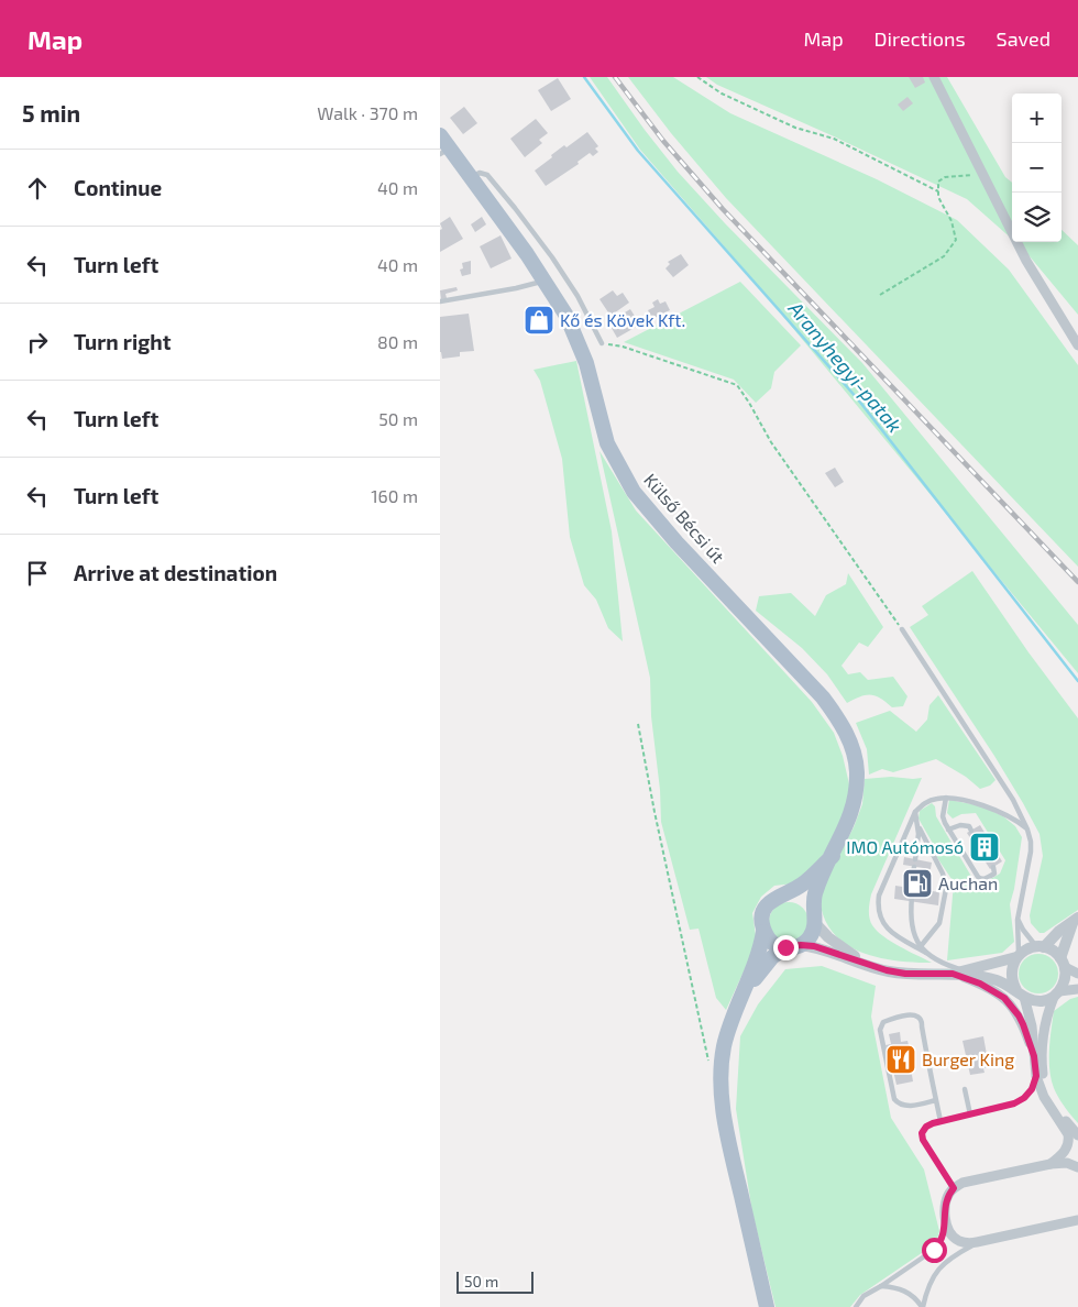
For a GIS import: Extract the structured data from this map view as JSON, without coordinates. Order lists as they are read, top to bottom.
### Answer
{
  "streets": {
    "main road": ["Külső Bécsi út"]
  },
  "water": ["Aranyhegyi-patak"],
  "places": {
    "shop": ["Kő és Kövek Kft."],
    "building": ["IMO Autómosó"],
    "fuel station": ["Auchan"],
    "restaurant": ["Burger King"]
  },
  "scale_bar": "50 m",
  "page": {
    "header": "Map",
    "nav": ["Map", "Directions", "Saved"],
    "heading": ["5 min", "Walk · 370 m"],
    "map_buttons": ["+", "−"],
    "list": [
      ["Continue", "40 m"],
      ["Turn left", "40 m"],
      ["Turn right", "80 m"],
      ["Turn left", "50 m"],
      ["Turn left", "160 m"],
      "Arrive at destination"
    ],
    "scale": "50 m"
  }
}
